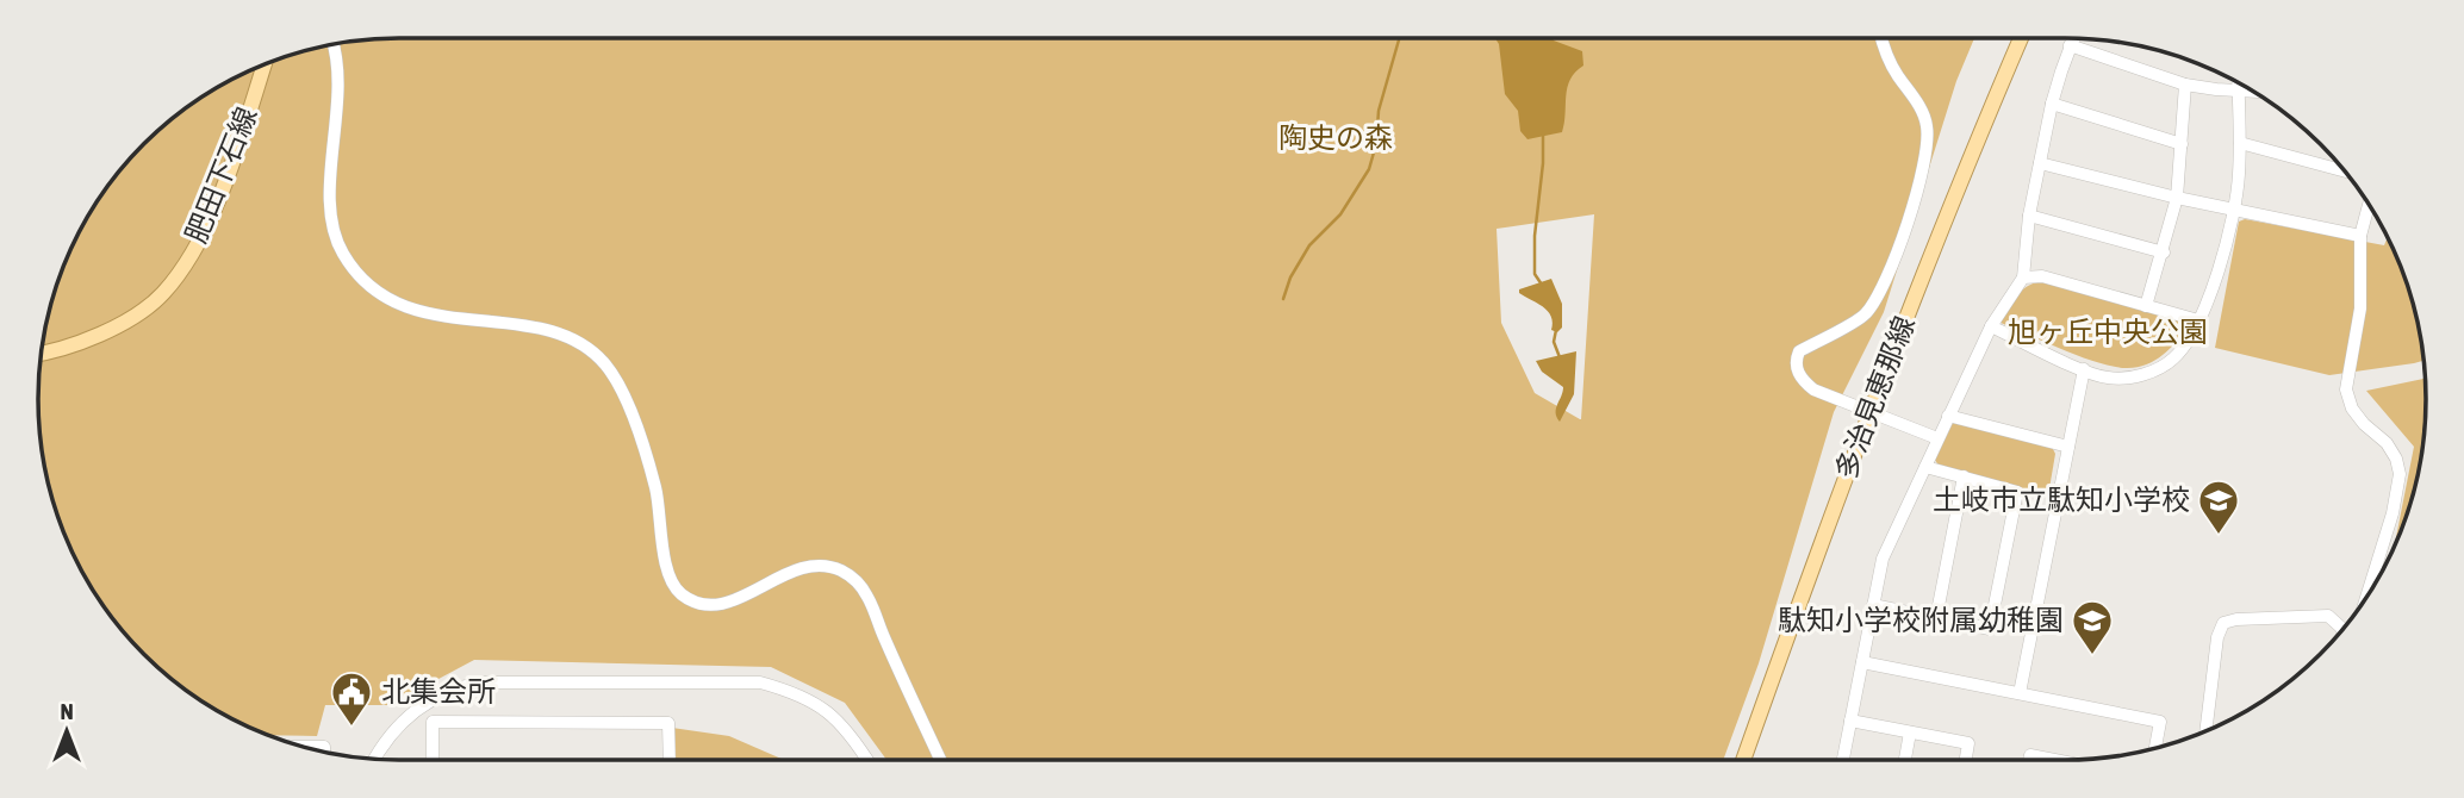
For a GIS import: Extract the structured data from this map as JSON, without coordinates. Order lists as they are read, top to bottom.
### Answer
{
  "streets": {
    "main road": ["肥田下石線", "多治見恵那線"]
  },
  "parks": ["陶史の森", "旭ヶ丘中央公園"],
  "places": {
    "school or university": ["土岐市立駄知小学校", "駄知小学校附属幼稚園"],
    "public building": ["北集会所"]
  },
  "north": "top"
}
